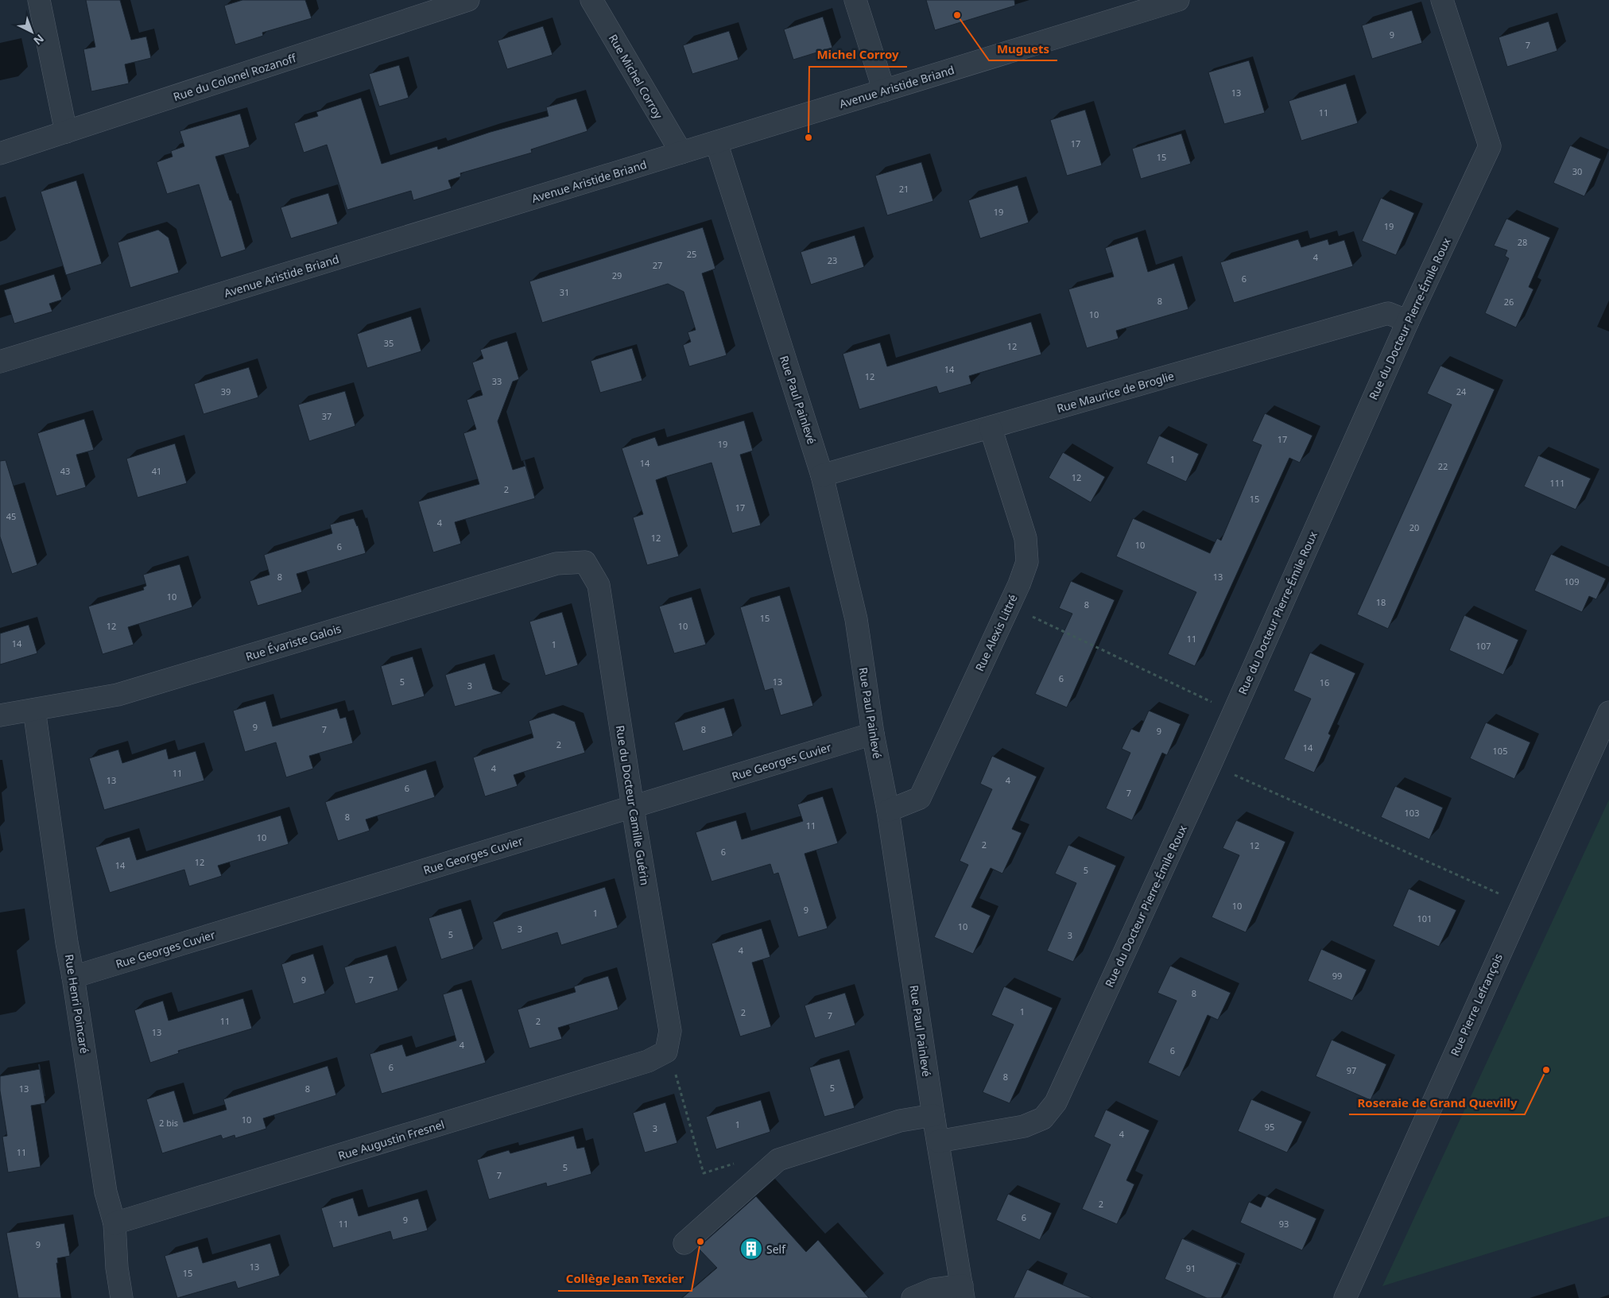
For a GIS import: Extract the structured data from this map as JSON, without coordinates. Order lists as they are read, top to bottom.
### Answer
{
  "streets": {
    "street": [
      "Rue Michel Corroy",
      "Rue du Colonel Rozanoff",
      "Avenue Aristide Briand",
      "Rue du Docteur Pierre-Émile Roux",
      "Rue Maurice de Broglie",
      "Rue Paul Painlevé",
      "Rue Alexis Littré",
      "Rue Évariste Galois",
      "Rue Georges Cuvier",
      "Rue du Docteur Camille Guérin",
      "Rue Henri Poincaré",
      "Rue Pierre Lefrançois",
      "Rue Augustin Fresnel"
    ]
  },
  "crossings": [
    ["Rue Michel Corroy", "Avenue Aristide Briand"],
    ["Avenue Aristide Briand", "Rue Paul Painlevé"],
    ["Rue du Docteur Pierre-Émile Roux", "Rue Maurice de Broglie"],
    ["Rue du Docteur Pierre-Émile Roux", "Rue Paul Painlevé"],
    ["Rue Maurice de Broglie", "Rue Paul Painlevé"],
    ["Rue Maurice de Broglie", "Rue Alexis Littré"],
    ["Rue Paul Painlevé", "Rue Alexis Littré"],
    ["Rue Paul Painlevé", "Rue Georges Cuvier"],
    ["Rue Évariste Galois", "Rue du Docteur Camille Guérin"],
    ["Rue Évariste Galois", "Rue Henri Poincaré"],
    ["Rue Georges Cuvier", "Rue du Docteur Camille Guérin"],
    ["Rue Georges Cuvier", "Rue Henri Poincaré"],
    ["Rue du Docteur Camille Guérin", "Rue Augustin Fresnel"],
    ["Rue Henri Poincaré", "Rue Augustin Fresnel"]
  ],
  "places": {
    "other": [
      "Muguets",
      "Michel Corroy",
      "Roseraie de Grand Quevilly",
      "Collège Jean Texcier"
    ],
    "building": ["Self"]
  },
  "house_numbers": [
    "9",
    "7",
    "13",
    "11",
    "17",
    "15",
    "30",
    "21",
    "19",
    "19",
    "28",
    "25",
    "4",
    "23",
    "27",
    "29",
    "6",
    "31",
    "8",
    "26",
    "10",
    "35",
    "12",
    "14",
    "12",
    "33",
    "39",
    "24",
    "37",
    "17",
    "19",
    "1",
    "14",
    "22",
    "43",
    "41",
    "12",
    "111",
    "2",
    "15",
    "17",
    "45",
    "4",
    "20",
    "12",
    "10",
    "6",
    "8",
    "13",
    "109",
    "10",
    "18",
    "8",
    "15",
    "12",
    "10",
    "11",
    "14",
    "1",
    "107",
    "6",
    "5",
    "13",
    "16",
    "3",
    "9",
    "7",
    "8",
    "9",
    "2",
    "14",
    "105",
    "4",
    "11",
    "13",
    "4",
    "6",
    "7",
    "103",
    "8",
    "11",
    "10",
    "2",
    "12",
    "6",
    "12",
    "14",
    "5",
    "10",
    "9",
    "1",
    "101",
    "10",
    "3",
    "5",
    "3",
    "4",
    "99",
    "9",
    "7",
    "8",
    "1",
    "2",
    "7",
    "11",
    "2",
    "13",
    "4",
    "6",
    "6",
    "97",
    "8",
    "5",
    "13",
    "8",
    "10",
    "2 bis",
    "1",
    "95",
    "3",
    "4",
    "11",
    "5",
    "7",
    "2",
    "6",
    "9",
    "11",
    "93",
    "9",
    "13",
    "91",
    "15"
  ],
  "north": "bottom right"
}
